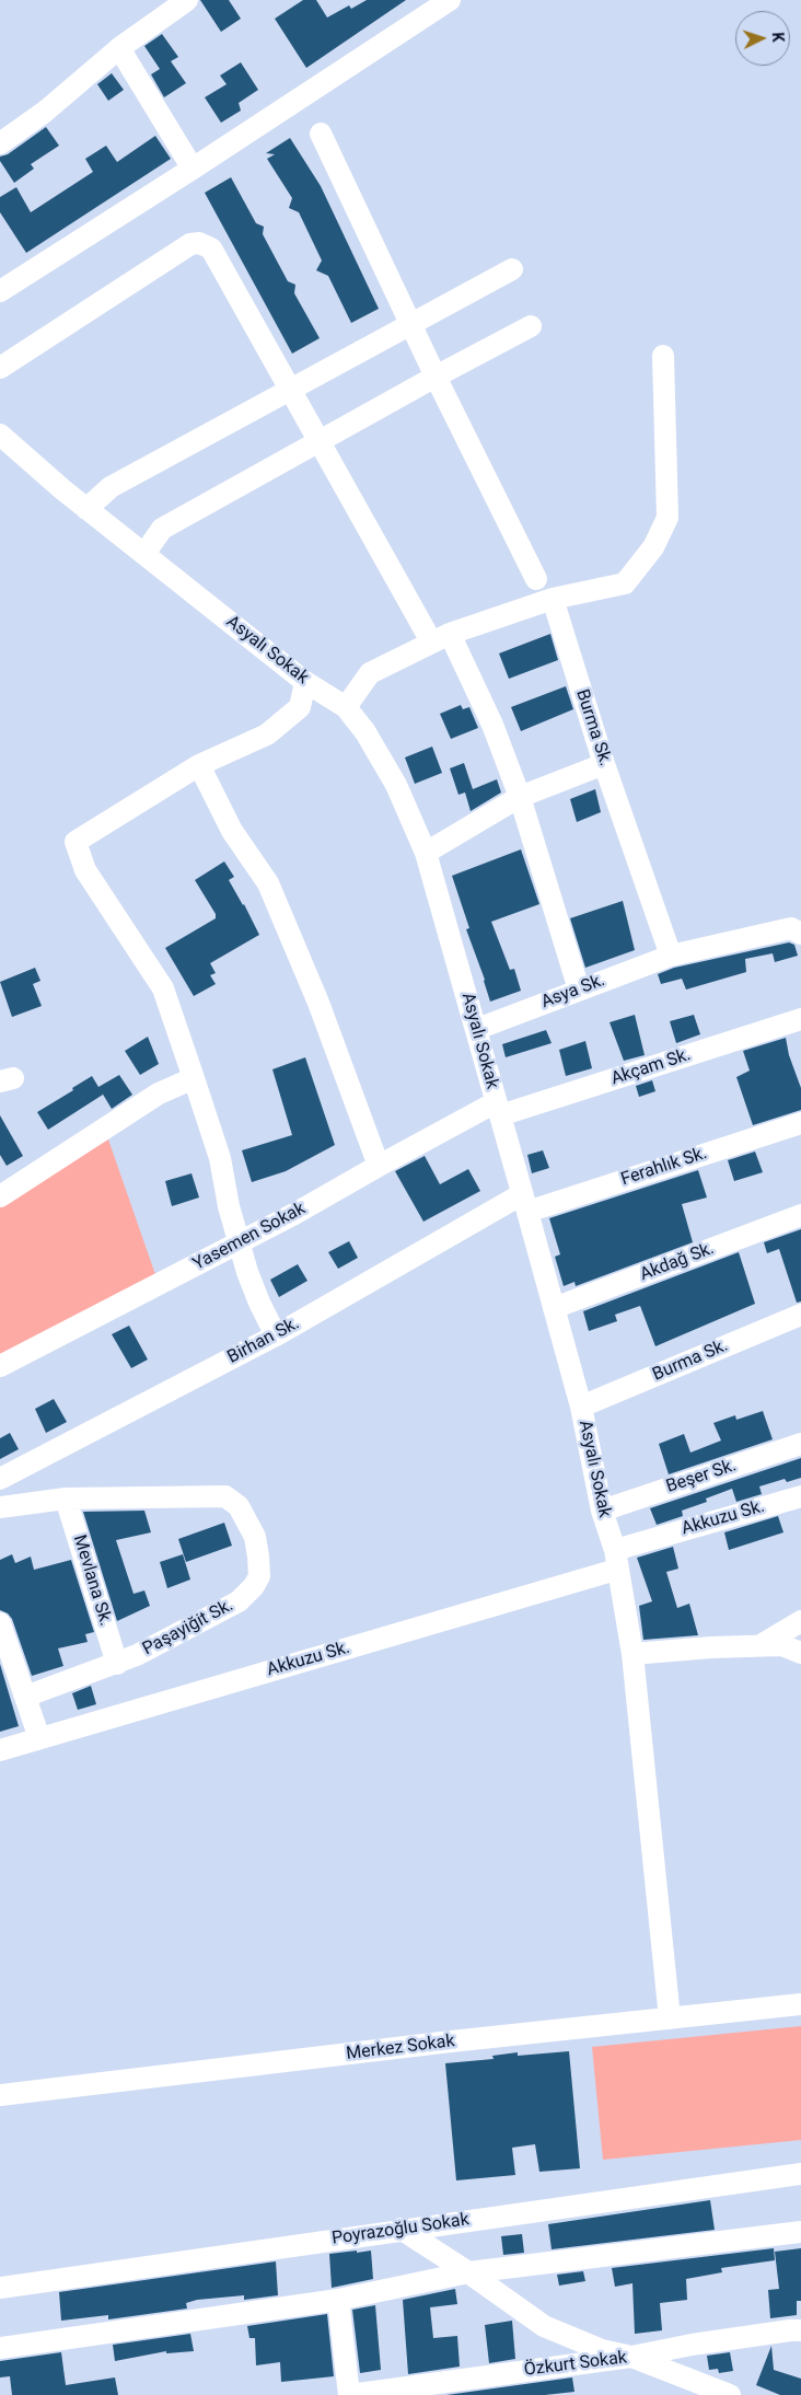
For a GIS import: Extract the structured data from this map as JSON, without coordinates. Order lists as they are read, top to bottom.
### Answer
{
  "streets": {
    "street": [
      "Asyalı Sokak",
      "Burma Sk.",
      "Asya Sk.",
      "Akçam Sk.",
      "Ferahlık Sk.",
      "Yasemen Sokak",
      "Akdağ Sk.",
      "Birhan Sk.",
      "Beşer Sk.",
      "Akkuzu Sk.",
      "Mevlana Sk.",
      "Paşayiğit Sk.",
      "Merkez Sokak",
      "Poyrazoğlu Sokak",
      "Özkurt Sokak"
    ]
  },
  "crossings": [
    ["Asyalı Sokak", "Burma Sk."],
    ["Asyalı Sokak", "Asya Sk."],
    ["Asyalı Sokak", "Akçam Sk."],
    ["Asyalı Sokak", "Ferahlık Sk."],
    ["Asyalı Sokak", "Yasemen Sokak"],
    ["Asyalı Sokak", "Akdağ Sk."],
    ["Asyalı Sokak", "Birhan Sk."],
    ["Asyalı Sokak", "Beşer Sk."],
    ["Asyalı Sokak", "Akkuzu Sk."],
    ["Asyalı Sokak", "Merkez Sokak"],
    ["Burma Sk.", "Asya Sk."],
    ["Akçam Sk.", "Yasemen Sokak"],
    ["Ferahlık Sk.", "Birhan Sk."],
    ["Mevlana Sk.", "Paşayiğit Sk."]
  ],
  "north": "right"
}
